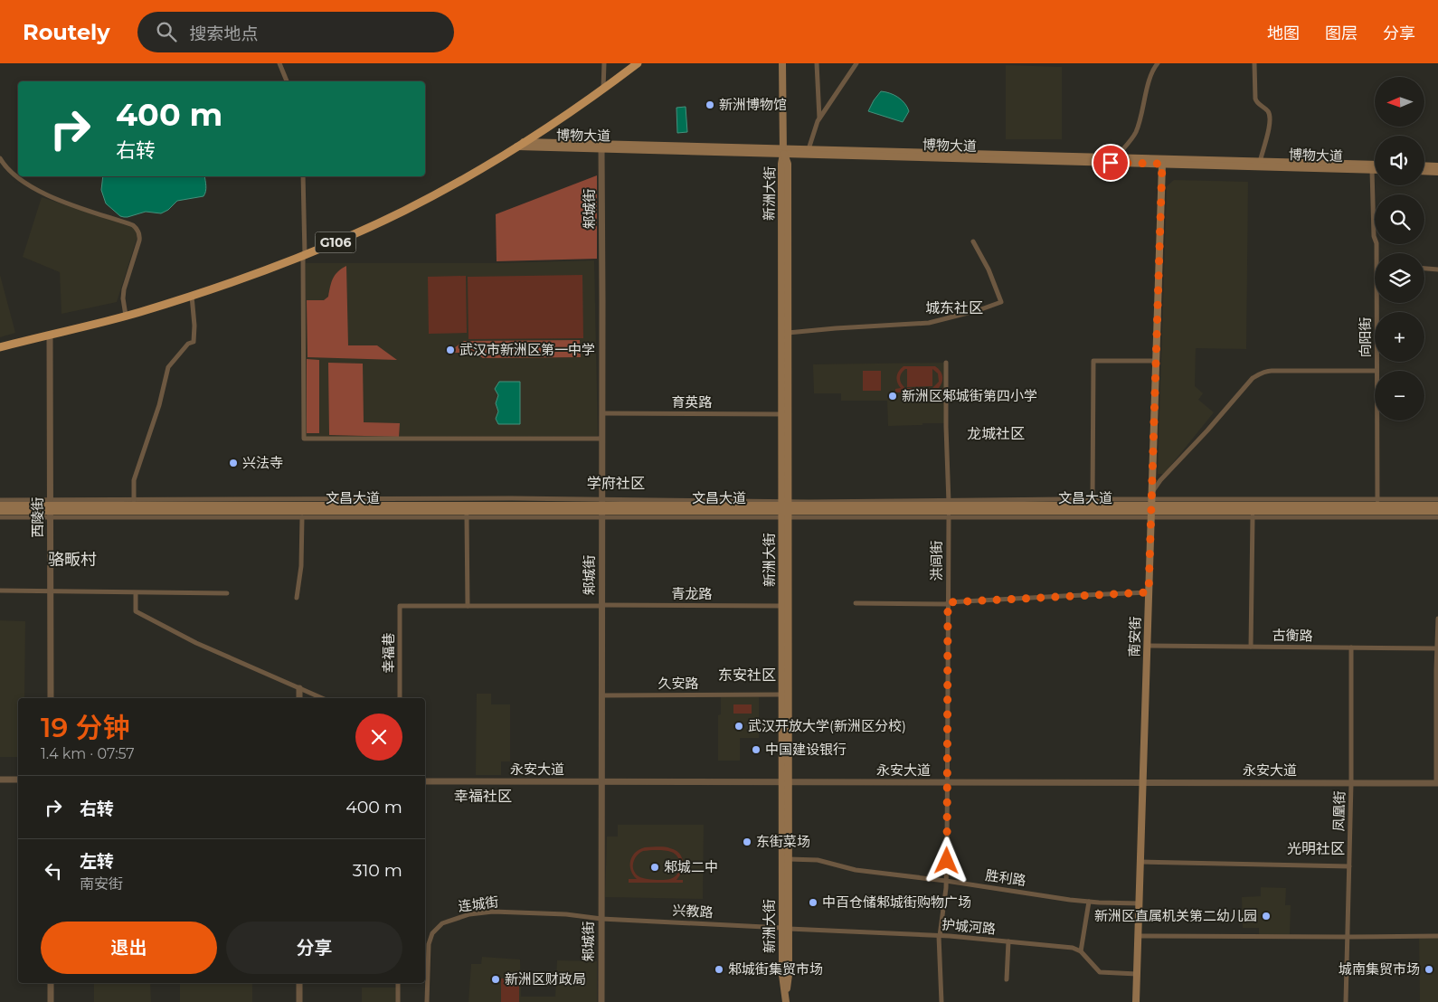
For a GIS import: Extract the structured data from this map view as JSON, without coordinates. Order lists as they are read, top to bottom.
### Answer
{
  "streets": {
    "highway": ["G106"],
    "main road": [
      "博物大道",
      "新洲大街",
      "文昌大道",
      "南安街"
    ],
    "street": [
      "邾城街",
      "向阳街",
      "育英路",
      "西陵街",
      "洪闾街",
      "青龙路",
      "古衡路",
      "幸福巷",
      "久安路",
      "永安大道",
      "凤凰街",
      "胜利路",
      "连城街",
      "兴教路",
      "护城河路"
    ]
  },
  "crossings": [
    ["博物大道", "新洲大街"],
    ["博物大道", "邾城街"],
    ["博物大道", "G106"],
    ["博物大道", "向阳街"],
    ["博物大道", "南安街"],
    ["新洲大街", "育英路"],
    ["新洲大街", "文昌大道"],
    ["新洲大街", "青龙路"],
    ["新洲大街", "久安路"],
    ["新洲大街", "永安大道"],
    ["新洲大街", "胜利路"],
    ["新洲大街", "兴教路"],
    ["新洲大街", "护城河路"],
    ["邾城街", "育英路"],
    ["邾城街", "文昌大道"],
    ["邾城街", "青龙路"],
    ["邾城街", "久安路"],
    ["邾城街", "永安大道"],
    ["邾城街", "连城街"],
    ["邾城街", "兴教路"],
    ["G106", "西陵街"],
    ["向阳街", "文昌大道"],
    ["文昌大道", "西陵街"],
    ["文昌大道", "洪闾街"],
    ["文昌大道", "南安街"],
    ["洪闾街", "永安大道"],
    ["洪闾街", "胜利路"],
    ["洪闾街", "护城河路"],
    ["青龙路", "幸福巷"],
    ["古衡路", "南安街"],
    ["古衡路", "凤凰街"],
    ["南安街", "永安大道"],
    ["南安街", "胜利路"],
    ["永安大道", "凤凰街"],
    ["连城街", "兴教路"],
    ["兴教路", "护城河路"]
  ],
  "districts": [
    "城东社区",
    "龙城社区",
    "学府社区",
    "骆畈村",
    "东安社区",
    "幸福社区",
    "光明社区"
  ],
  "places": [
    "新洲博物馆",
    "武汉市新洲区第一中学",
    "新洲区邾城街第四小学",
    "兴法寺",
    "武汉开放大学(新洲区分校)",
    "中国建设银行",
    "东街菜场",
    "邾城二中",
    "中百仓储邾城街购物广场",
    "新洲区直属机关第二幼儿园",
    "邾城街集贸市场",
    "城南集贸市场",
    "新洲区财政局"
  ],
  "north": "left",
  "page": {
    "header": "Routely",
    "search": "搜索地点",
    "nav": ["地图", "图层", "分享"],
    "map_buttons": ["+", "−"],
    "turn": ["400 m", "右转"],
    "heading": ["19 分钟", "1.4 km · 07:57"],
    "list": [
      {
        "name": "右转",
        "value": "400 m"
      },
      {
        "name": "左转",
        "note": "南安街",
        "value": "310 m"
      }
    ],
    "buttons": ["退出", "分享"]
  }
}
